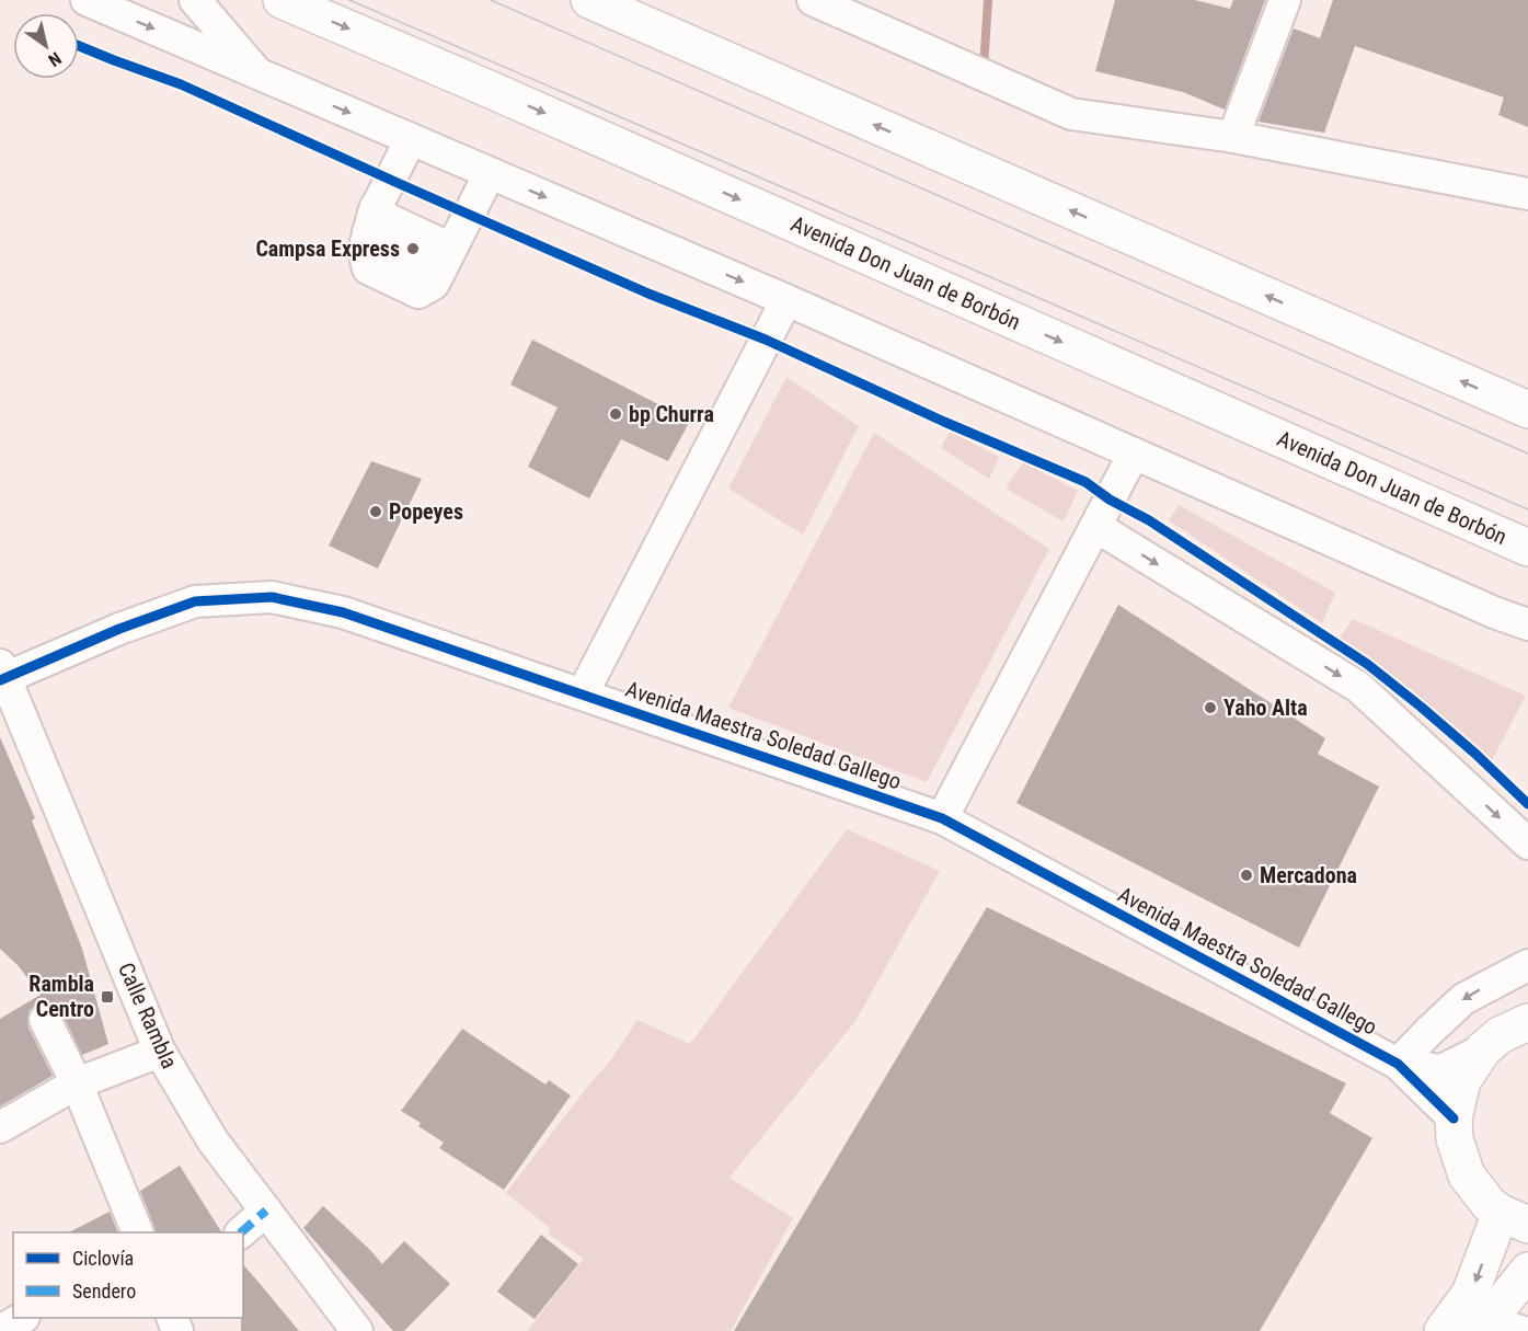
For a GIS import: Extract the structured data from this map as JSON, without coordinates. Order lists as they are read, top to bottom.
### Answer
{
  "streets": {
    "main road": ["Avenida Don Juan de Borbón"],
    "street": ["Avenida Maestra Soledad Gallego", "Calle Rambla"]
  },
  "crossings": [
    ["Avenida Maestra Soledad Gallego", "Calle Rambla"]
  ],
  "places": {
    "other": [
      "Campsa Express",
      "bp Churra",
      "Popeyes",
      "Yaho Alta",
      "Mercadona"
    ],
    "transit": ["Rambla Centro"]
  },
  "legend": ["Ciclovía", "Sendero"],
  "north": "bottom right"
}
